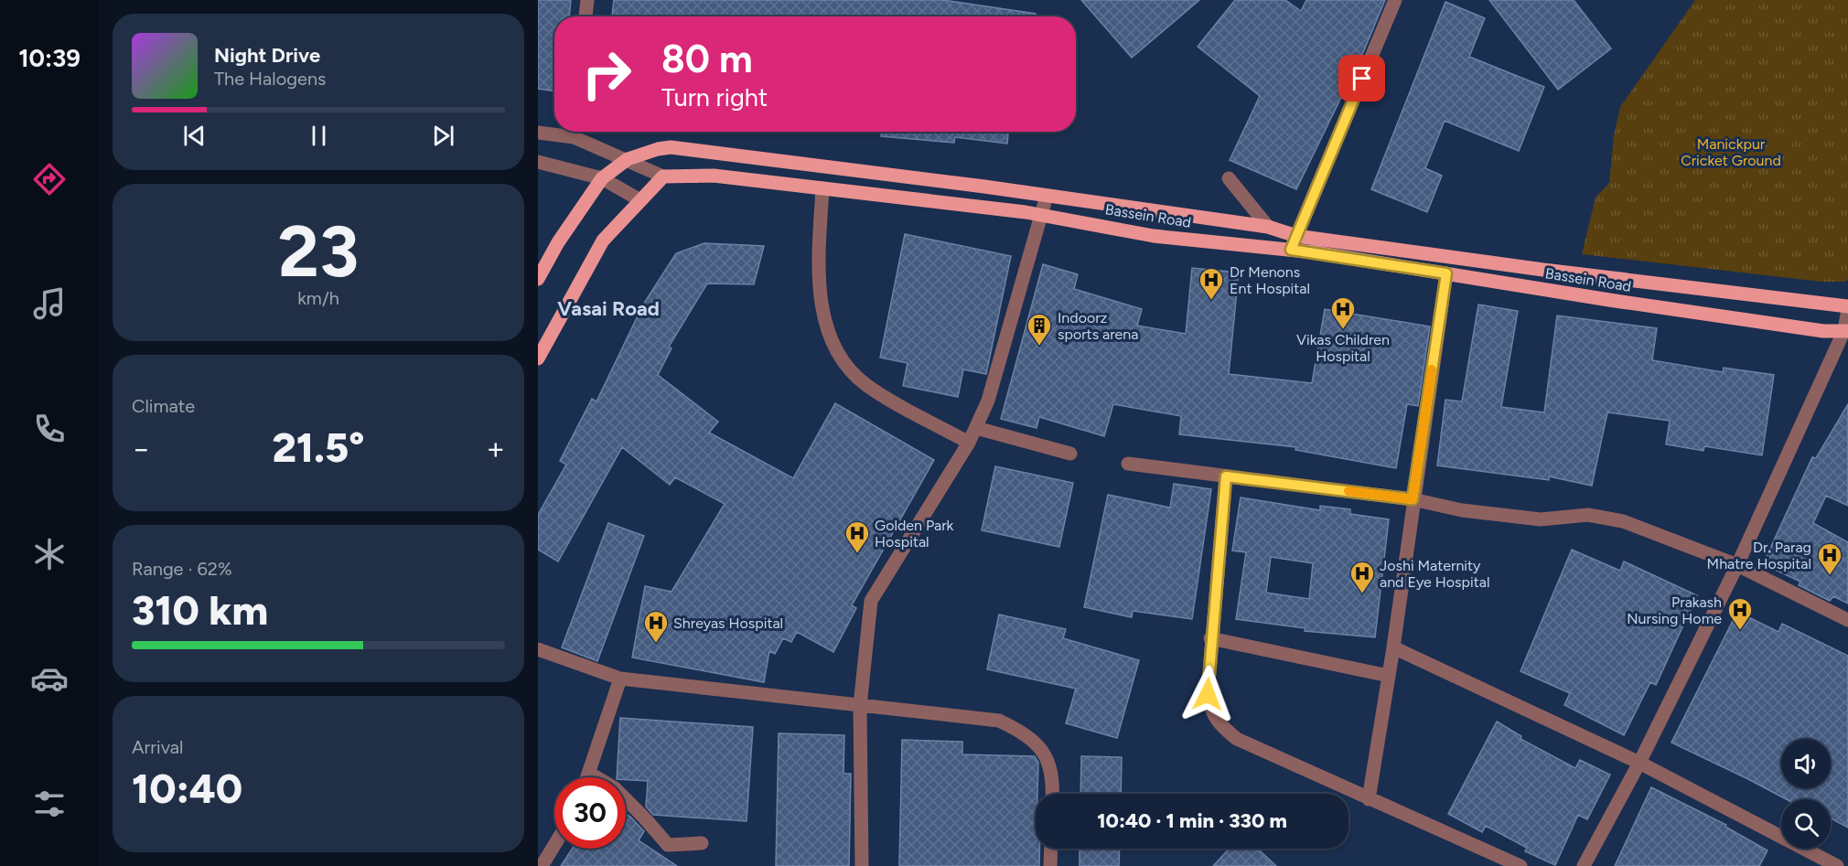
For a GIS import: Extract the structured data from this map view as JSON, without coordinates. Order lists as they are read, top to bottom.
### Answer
{
  "streets": {
    "main road": ["Bassein Road"]
  },
  "districts": ["Vasai Road"],
  "parks": ["Manickpur Cricket Ground"],
  "places": {
    "hospital": [
      "Dr Menons Ent Hospital",
      "Vikas Children Hospital",
      "Golden Park Hospital",
      "Dr. Parag Mhatre Hospital",
      "Joshi Maternity and Eye Hospital",
      "Prakash Nursing Home",
      "Shreyas Hospital"
    ],
    "building": ["Indoorz sports arena"]
  },
  "page": {
    "tabs": "10:39",
    "turn": ["80 m", "Turn right"],
    "song": ["Night Drive", "The Halogens"],
    "tile": [
      ["23", "km/h"],
      "Climate",
      ["Range · 62%", "310 km"],
      ["Arrival", "10:40"]
    ],
    "heat": ["−", "21.5°", "+"],
    "limit": "30",
    "trip": "10:40 · 1 min · 330 m"
  }
}
